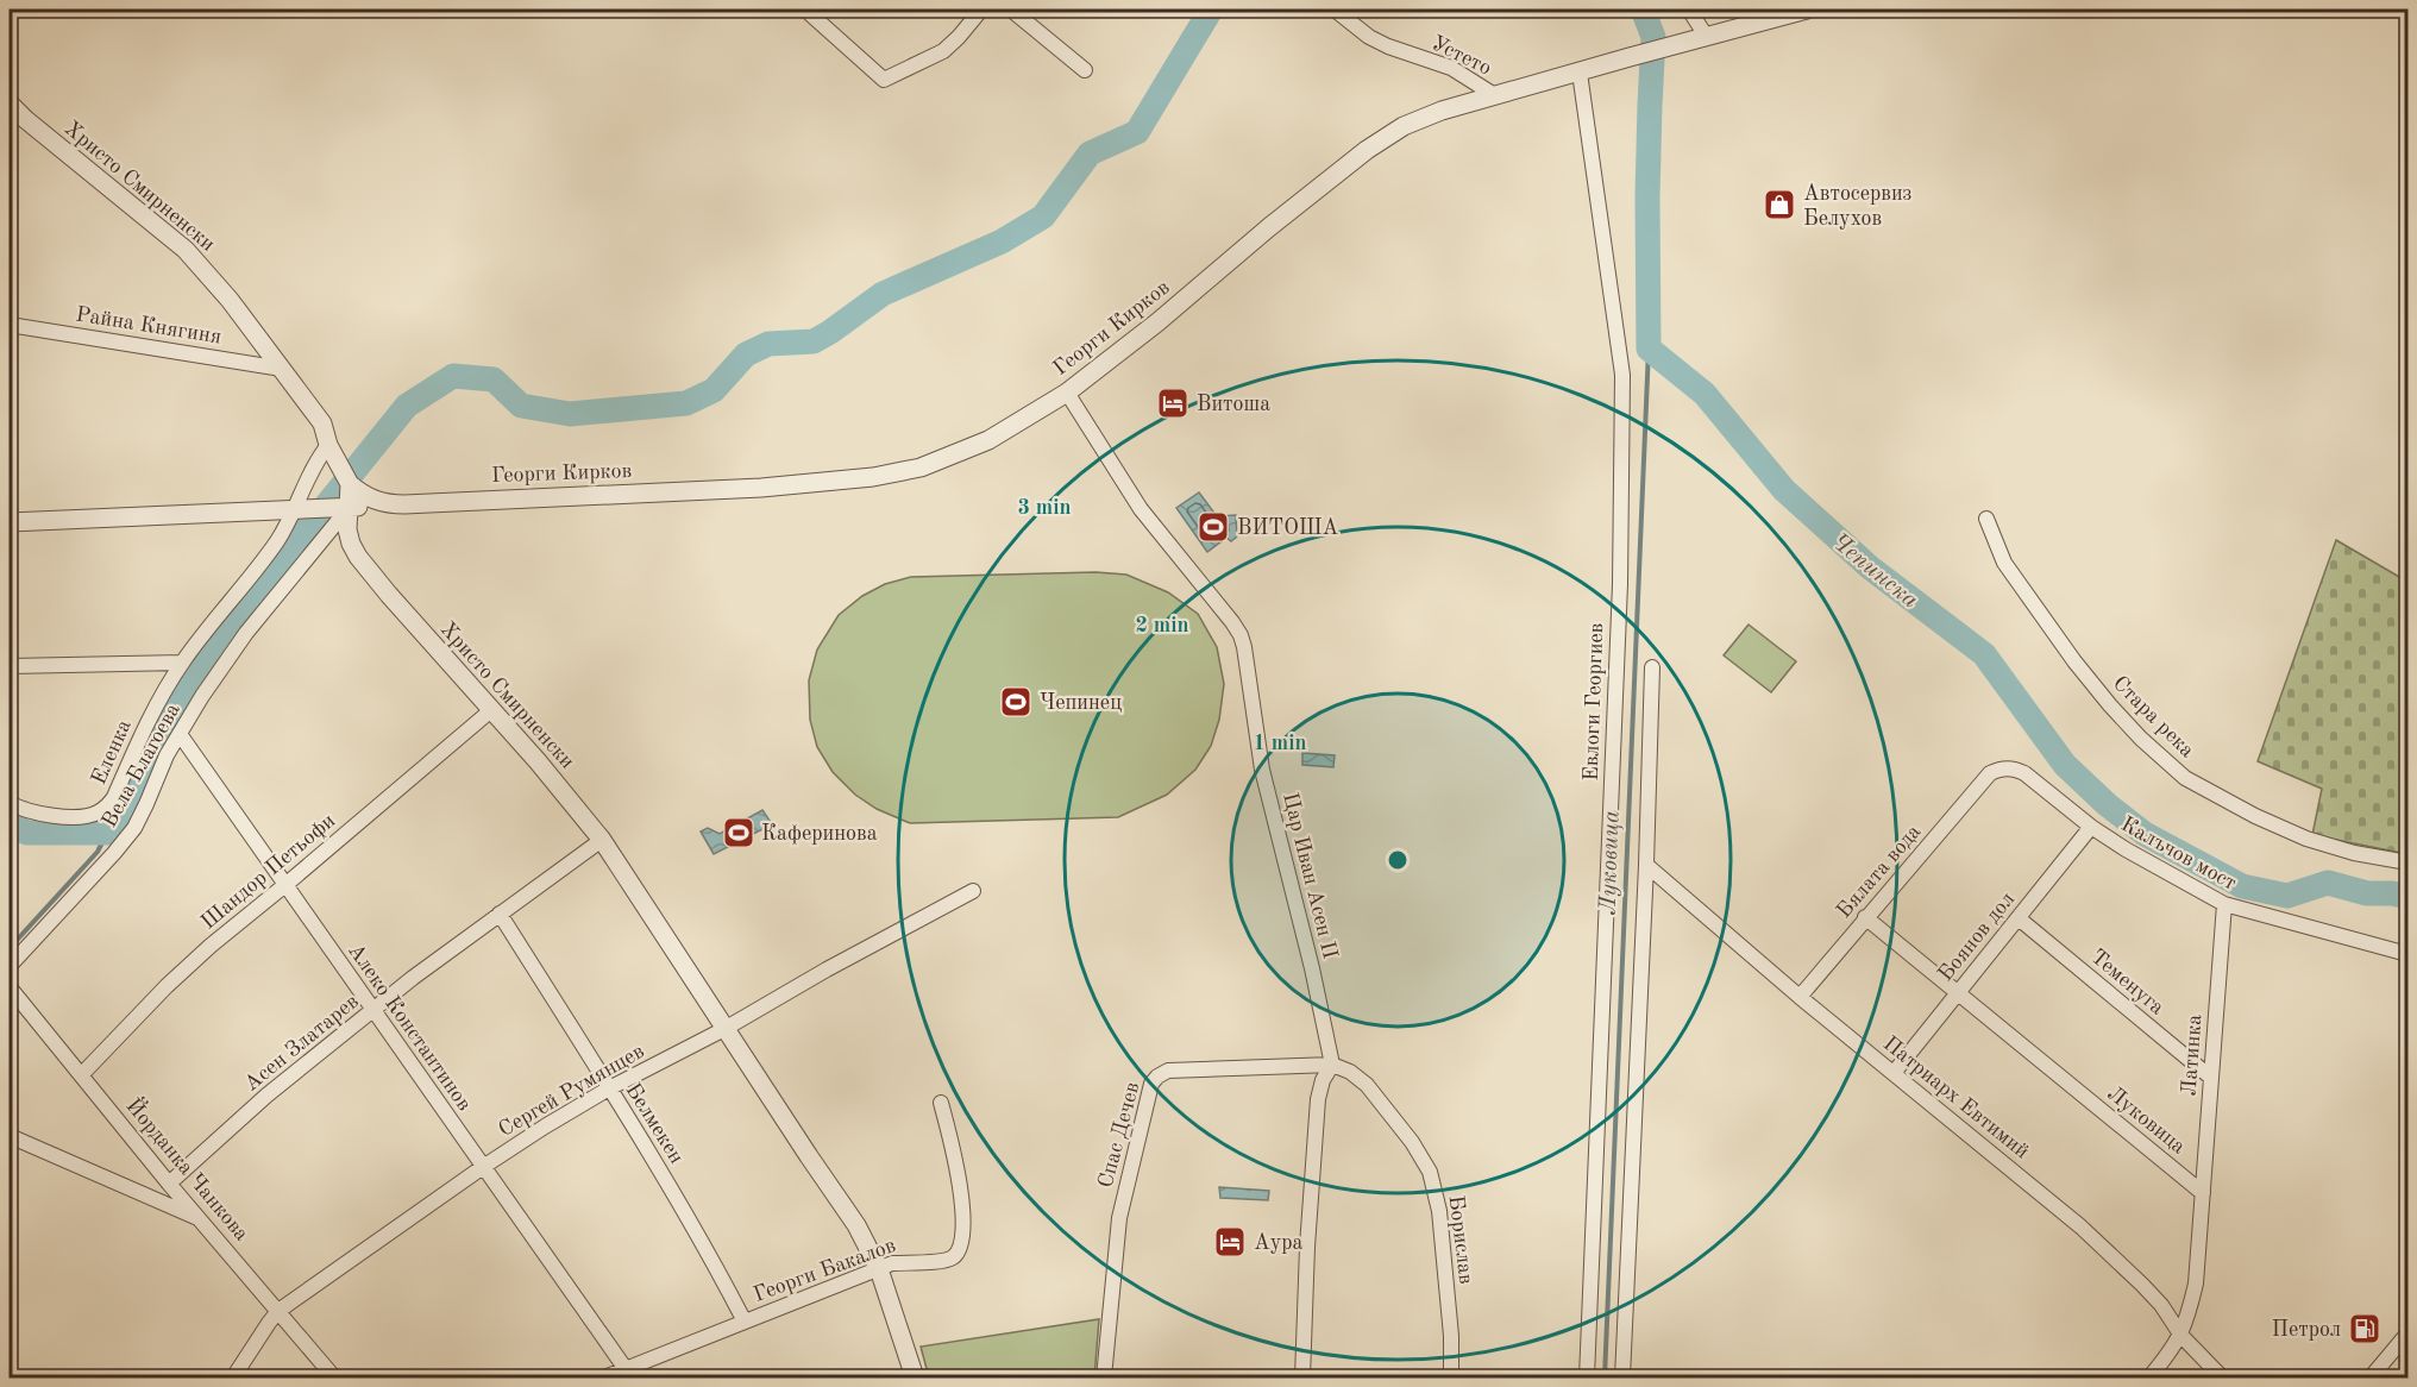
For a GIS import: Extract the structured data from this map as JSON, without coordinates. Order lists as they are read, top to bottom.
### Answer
{
  "streets": {
    "street": [
      "Устето",
      "Христо Смирненски",
      "Райна Княгиня",
      "Георги Кирков",
      "Евлоги Георгиев",
      "Стара река",
      "Еленка",
      "Вела Благоева",
      "Калъчов мост",
      "Шандор Петьофи",
      "Бялата вода",
      "Цар Иван Асен II",
      "Боянов дол",
      "Теменуга",
      "Алеко Константинов",
      "Асен Златарев",
      "Латинка",
      "Сергей Румянцев",
      "Патриарх Евтимий",
      "Луковица",
      "Белмекен",
      "Спас Дечев",
      "Йорданка Чанкова",
      "Борислав",
      "Георги Бакалов"
    ]
  },
  "crossings": [
    ["Устето", "Георги Кирков"],
    ["Христо Смирненски", "Райна Княгиня"],
    ["Христо Смирненски", "Георги Кирков"],
    ["Христо Смирненски", "Еленка"],
    ["Христо Смирненски", "Вела Благоева"],
    ["Христо Смирненски", "Шандор Петьофи"],
    ["Христо Смирненски", "Асен Златарев"],
    ["Христо Смирненски", "Сергей Румянцев"],
    ["Христо Смирненски", "Георги Бакалов"],
    ["Георги Кирков", "Евлоги Георгиев"],
    ["Георги Кирков", "Еленка"],
    ["Георги Кирков", "Вела Благоева"],
    ["Георги Кирков", "Цар Иван Асен II"],
    ["Вела Благоева", "Алеко Константинов"],
    ["Калъчов мост", "Бялата вода"],
    ["Калъчов мост", "Боянов дол"],
    ["Калъчов мост", "Латинка"],
    ["Шандор Петьофи", "Алеко Константинов"],
    ["Шандор Петьофи", "Йорданка Чанкова"],
    ["Бялата вода", "Патриарх Евтимий"],
    ["Бялата вода", "Луковица"],
    ["Цар Иван Асен II", "Спас Дечев"],
    ["Цар Иван Асен II", "Борислав"],
    ["Боянов дол", "Теменуга"],
    ["Боянов дол", "Патриарх Евтимий"],
    ["Боянов дол", "Луковица"],
    ["Теменуга", "Латинка"],
    ["Алеко Константинов", "Асен Златарев"],
    ["Алеко Константинов", "Сергей Румянцев"],
    ["Алеко Константинов", "Георги Бакалов"],
    ["Асен Златарев", "Белмекен"],
    ["Асен Златарев", "Йорданка Чанкова"],
    ["Латинка", "Патриарх Евтимий"],
    ["Латинка", "Луковица"],
    ["Сергей Румянцев", "Белмекен"],
    ["Сергей Румянцев", "Йорданка Чанкова"],
    ["Белмекен", "Георги Бакалов"],
    ["Спас Дечев", "Борислав"]
  ],
  "water": ["Чепинска", "Луковица"],
  "places": {
    "shop": ["Автосервиз Белухов"],
    "hotel": ["Витоша", "Аура"],
    "sports": ["ВИТОША", "Чепинец", "Каферинова"],
    "fuel station": ["Петрол"]
  },
  "rings": ["3 min", "2 min", "1 min"]
}
